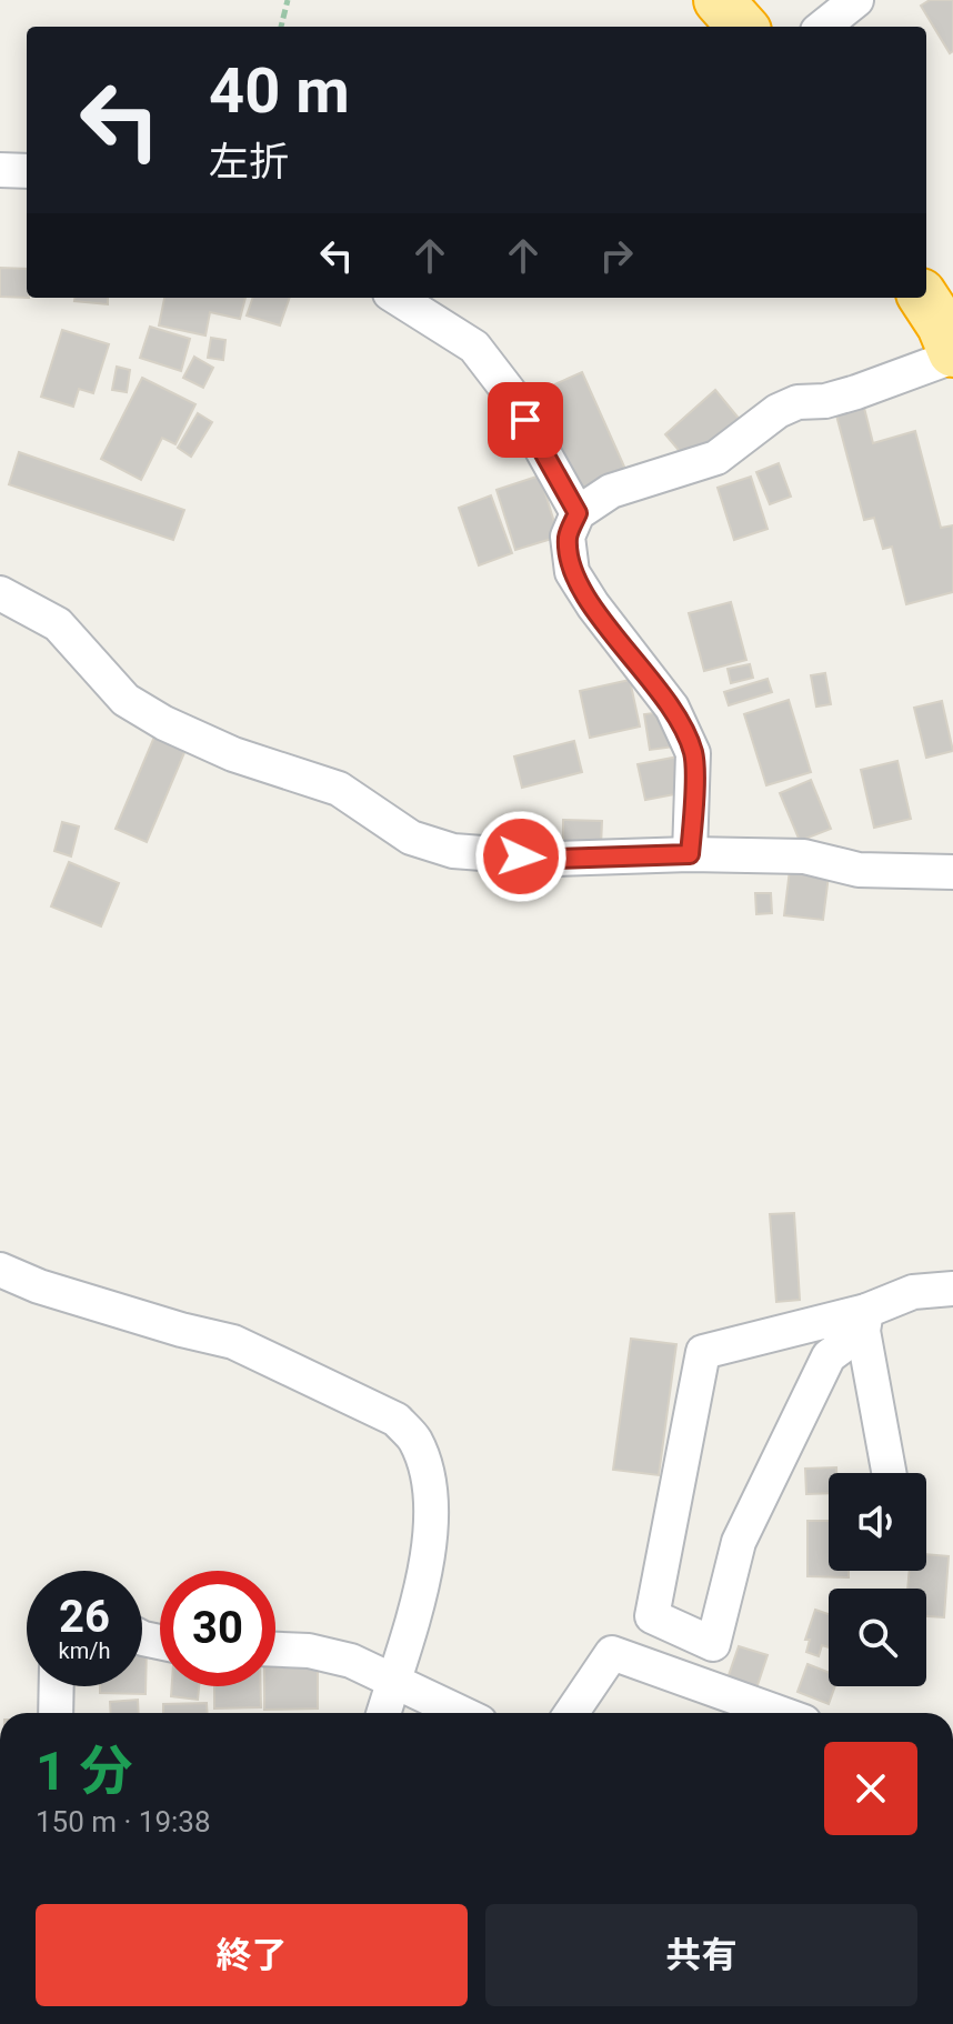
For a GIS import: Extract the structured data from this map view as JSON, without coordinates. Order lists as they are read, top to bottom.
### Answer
{
  "page": {
    "turn": ["40 m", "左折"],
    "speed": "26 km/h",
    "limit": "30",
    "heading": ["1 分", "150 m · 19:38"],
    "buttons": ["終了", "共有"]
  }
}
